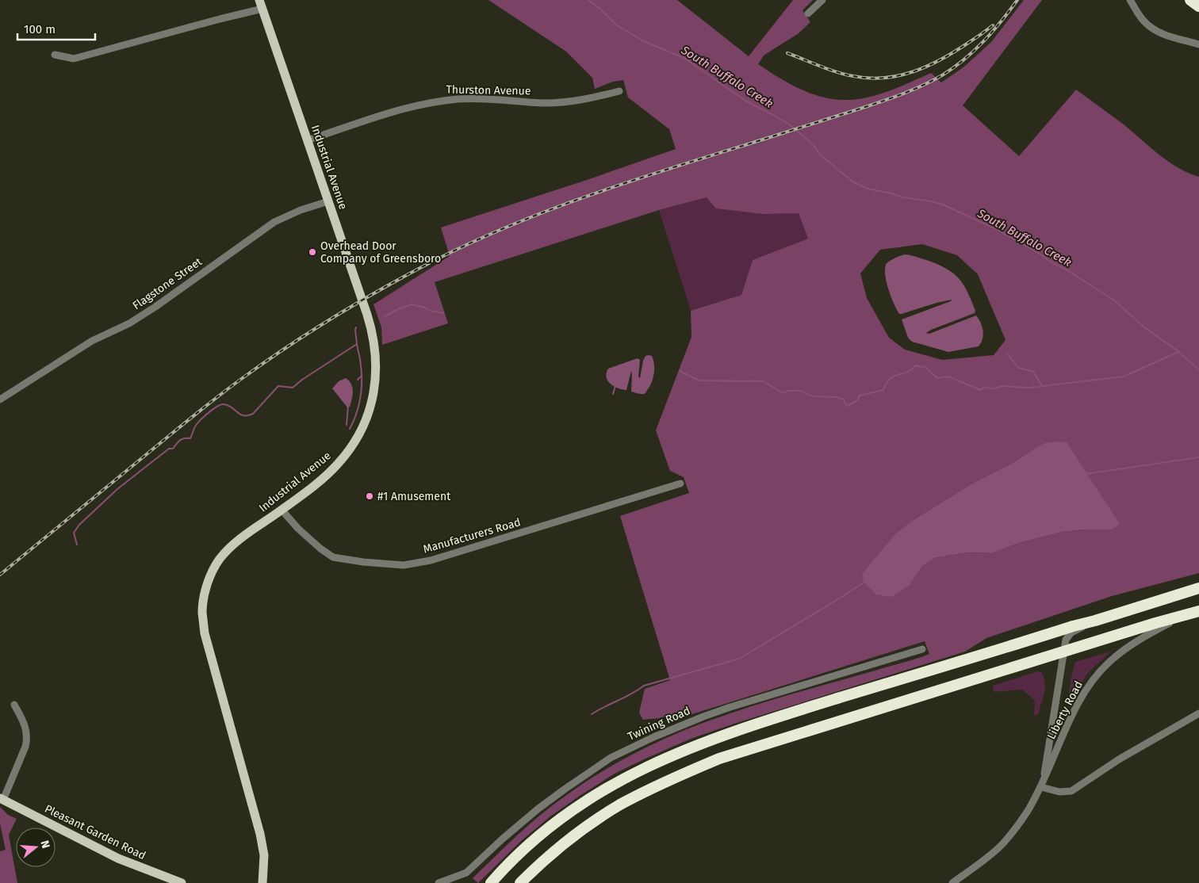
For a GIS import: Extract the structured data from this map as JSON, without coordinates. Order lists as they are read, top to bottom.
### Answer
{
  "streets": {
    "main road": ["Industrial Avenue", "Pleasant Garden Road"],
    "street": [
      "Thurston Avenue",
      "Flagstone Street",
      "Manufacturers Road",
      "Liberty Road",
      "Twining Road"
    ]
  },
  "crossings": [
    ["Thurston Avenue", "Industrial Avenue"],
    ["Industrial Avenue", "Flagstone Street"],
    ["Industrial Avenue", "Manufacturers Road"]
  ],
  "water": ["South Buffalo Creek"],
  "places": ["Overhead Door Company of Greensboro", "#1 Amusement"],
  "scale_bar": "100 m",
  "north": "right"
}
